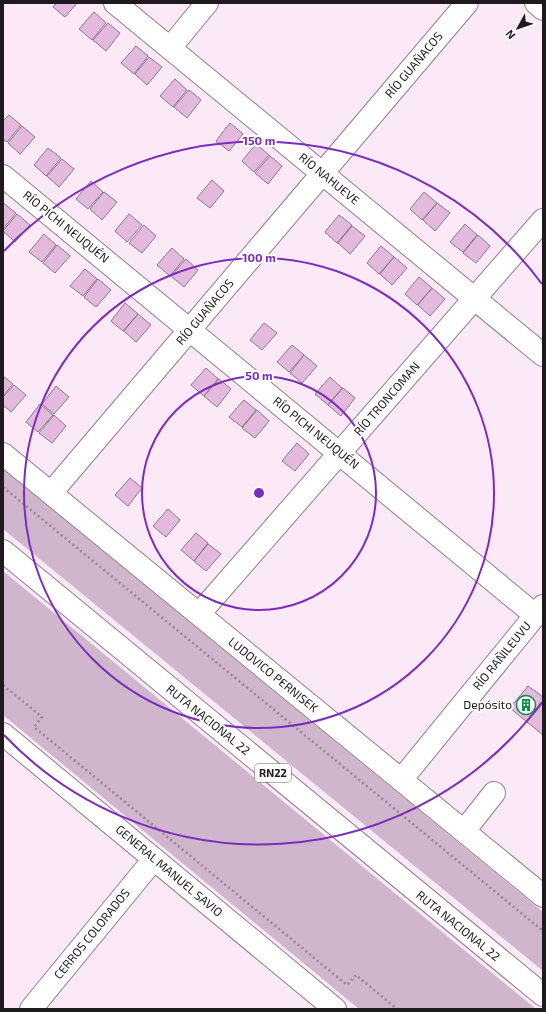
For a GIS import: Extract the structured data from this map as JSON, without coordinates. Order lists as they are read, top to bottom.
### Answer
{
  "streets": {
    "main road": [
      "RÍO GUAÑACOS",
      "RÍO NAHUEVE",
      "RÍO PICHI NEUQUÉN",
      "RÍO TRONCOMAN",
      "RÍO RAÑILEUVU",
      "LUDOVICO PERNISEK",
      "RUTA NACIONAL 22",
      "RN22",
      "GENERAL MANUEL SAVIO",
      "CERROS COLORADOS"
    ]
  },
  "crossings": [
    ["RÍO GUAÑACOS", "RÍO NAHUEVE"],
    ["RÍO GUAÑACOS", "RÍO PICHI NEUQUÉN"],
    ["RÍO GUAÑACOS", "LUDOVICO PERNISEK"],
    ["RÍO NAHUEVE", "RÍO TRONCOMAN"],
    ["RÍO PICHI NEUQUÉN", "RÍO TRONCOMAN"],
    ["RÍO PICHI NEUQUÉN", "RÍO RAÑILEUVU"],
    ["RÍO TRONCOMAN", "LUDOVICO PERNISEK"],
    ["RÍO RAÑILEUVU", "LUDOVICO PERNISEK"],
    ["GENERAL MANUEL SAVIO", "CERROS COLORADOS"]
  ],
  "places": {
    "building": ["Depósito"]
  },
  "north": "bottom left",
  "rings": ["150 m", "100 m", "50 m"]
}
